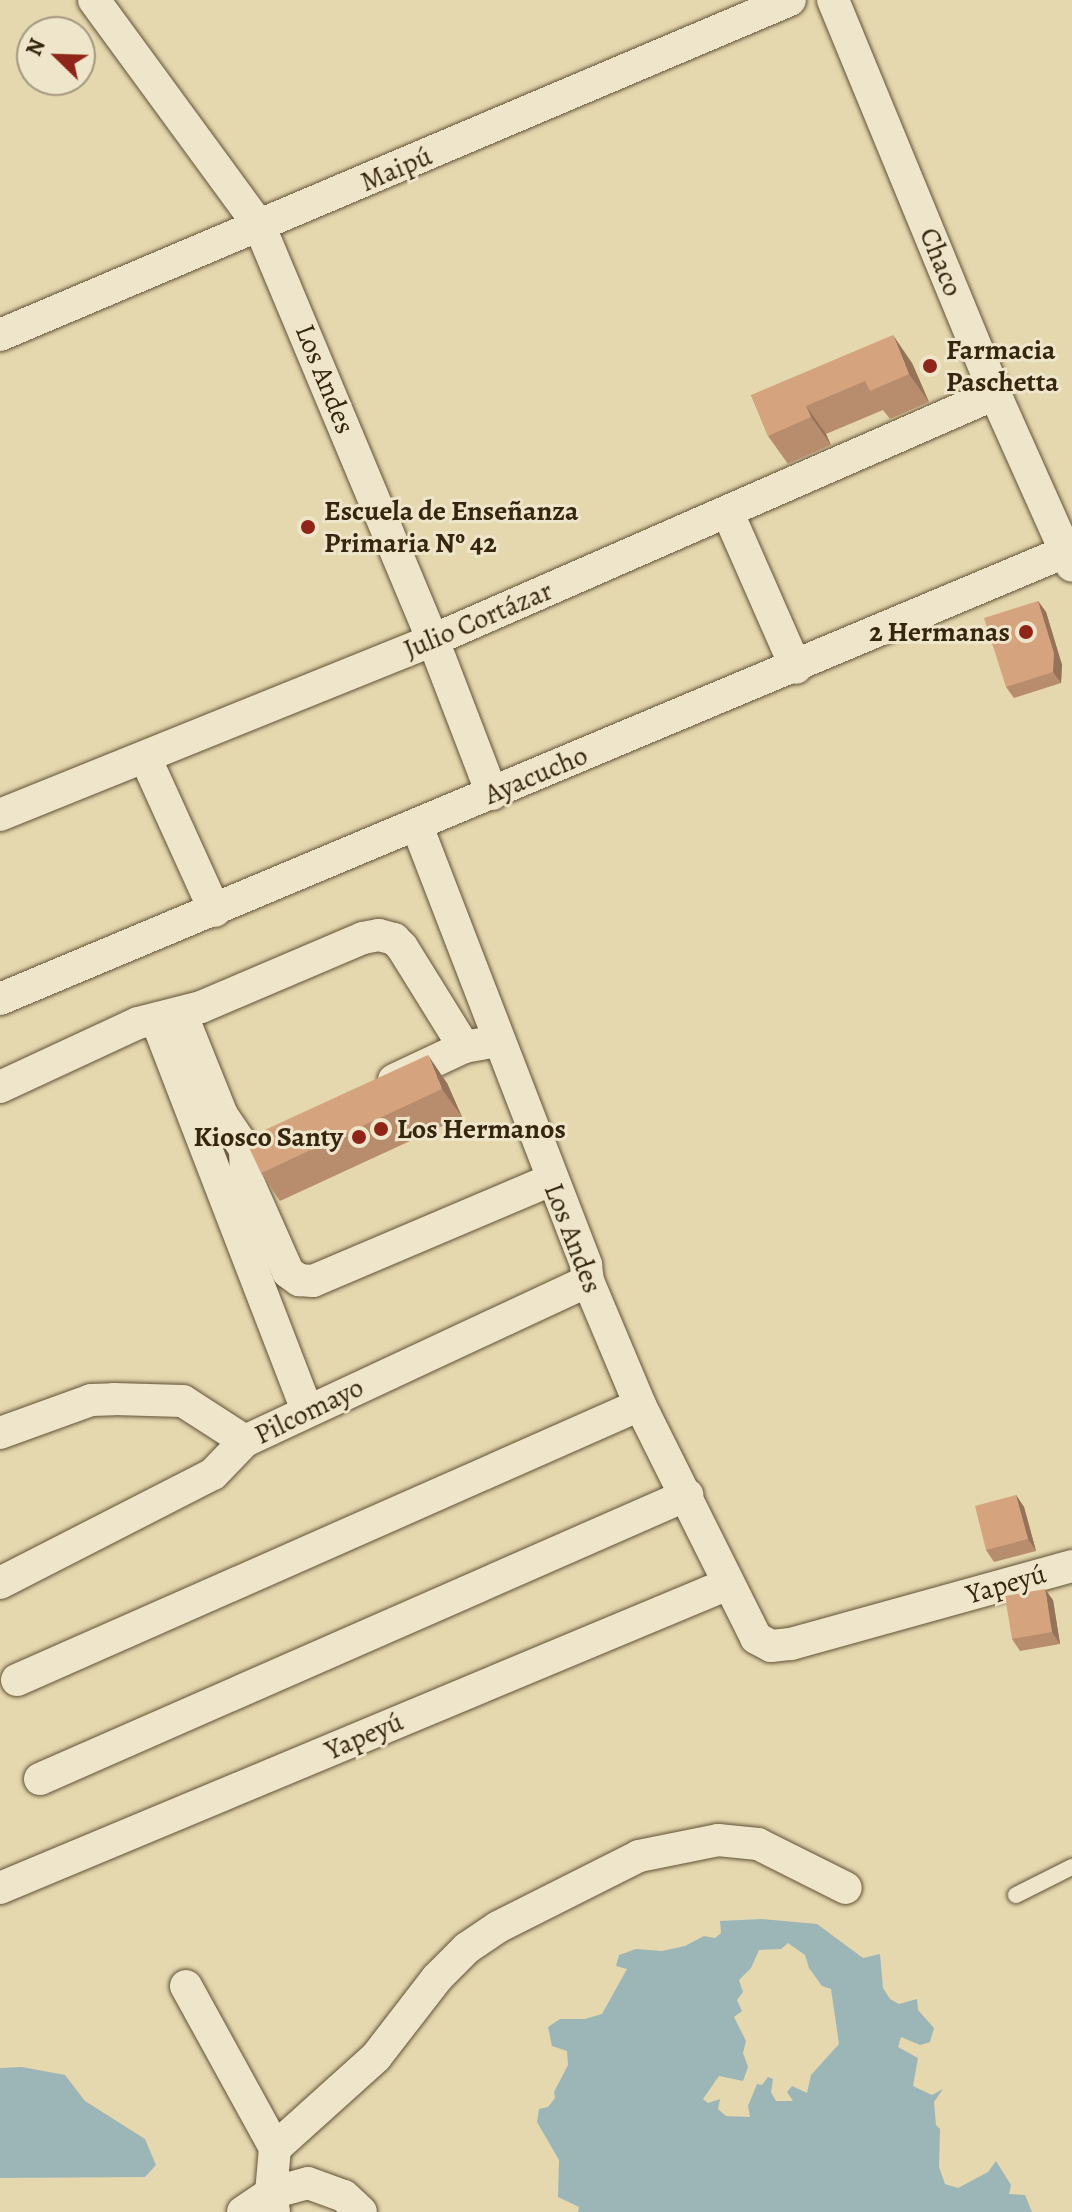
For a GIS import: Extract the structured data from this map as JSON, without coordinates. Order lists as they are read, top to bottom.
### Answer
{
  "streets": {
    "street": [
      "Maipú",
      "Chaco",
      "Los Andes",
      "Julio Cortázar",
      "Ayacucho",
      "Pilcomayo",
      "Yapeyú"
    ]
  },
  "crossings": [
    ["Maipú", "Los Andes"],
    ["Chaco", "Julio Cortázar"],
    ["Chaco", "Ayacucho"],
    ["Los Andes", "Julio Cortázar"],
    ["Los Andes", "Ayacucho"],
    ["Los Andes", "Pilcomayo"],
    ["Los Andes", "Yapeyú"]
  ],
  "places": [
    "Farmacia Paschetta",
    "Escuela de Enseñanza Primaria Nº 42",
    "2 Hermanas",
    "Los Hermanos",
    "Kiosco Santy"
  ],
  "north": "top left"
}
